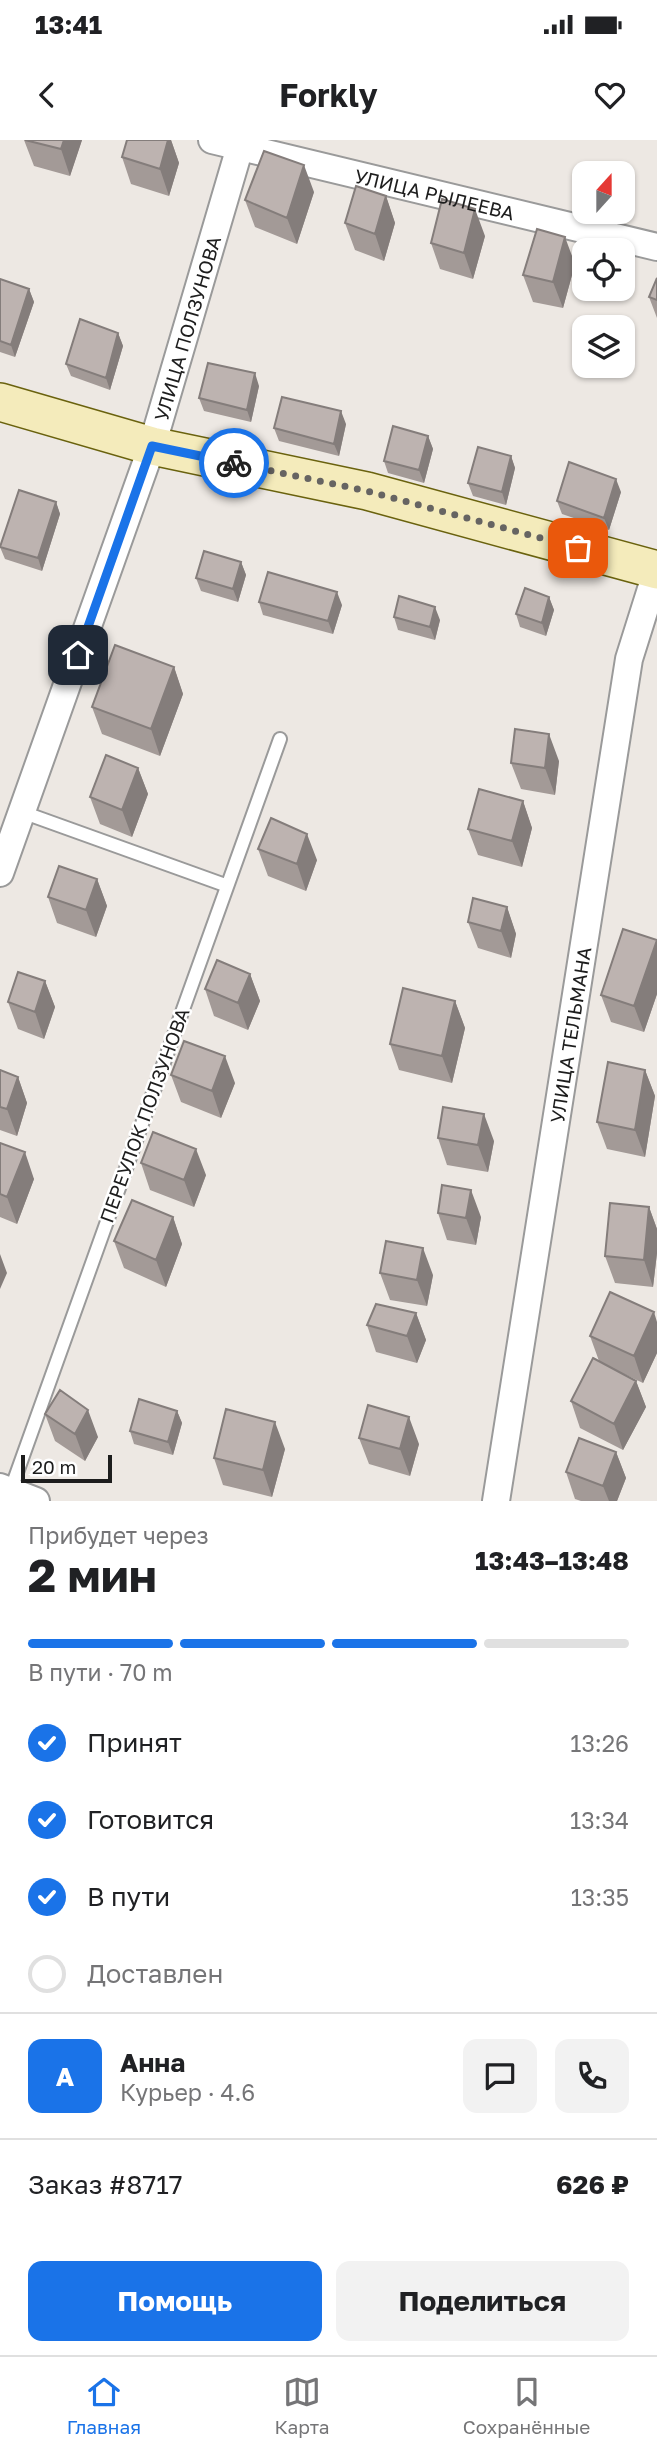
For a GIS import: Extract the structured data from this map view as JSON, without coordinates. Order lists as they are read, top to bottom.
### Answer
{
  "streets": {
    "street": ["УЛИЦА РЫЛЕЕВА", "УЛИЦА ПОЛЗУНОВА", "УЛИЦА ТЕЛЬМАНА"],
    "lane": ["ПЕРЕУЛОК ПОЛЗУНОВА"]
  },
  "crossings": [
    ["УЛИЦА РЫЛЕЕВА", "УЛИЦА ПОЛЗУНОВА"]
  ],
  "scale_bar": "20 m",
  "north": "top",
  "page": {
    "status": "13:41",
    "header": "Forkly",
    "scale": "20 m",
    "heading": ["2 мин", "Прибудет через", "13:43–13:48"],
    "panel": [
      "Анна",
      "Курьер · 4.6",
      "Заказ #8717",
      "626 ₽"
    ],
    "bar": "В пути · 70 m",
    "list": [
      ["Принят", "13:26"],
      ["Готовится", "13:34"],
      ["В пути", "13:35"],
      "Доставлен"
    ],
    "round": "А",
    "buttons": ["Помощь", "Поделиться"],
    "tabs": ["Главная", "Карта", "Сохранённые"]
  }
}
